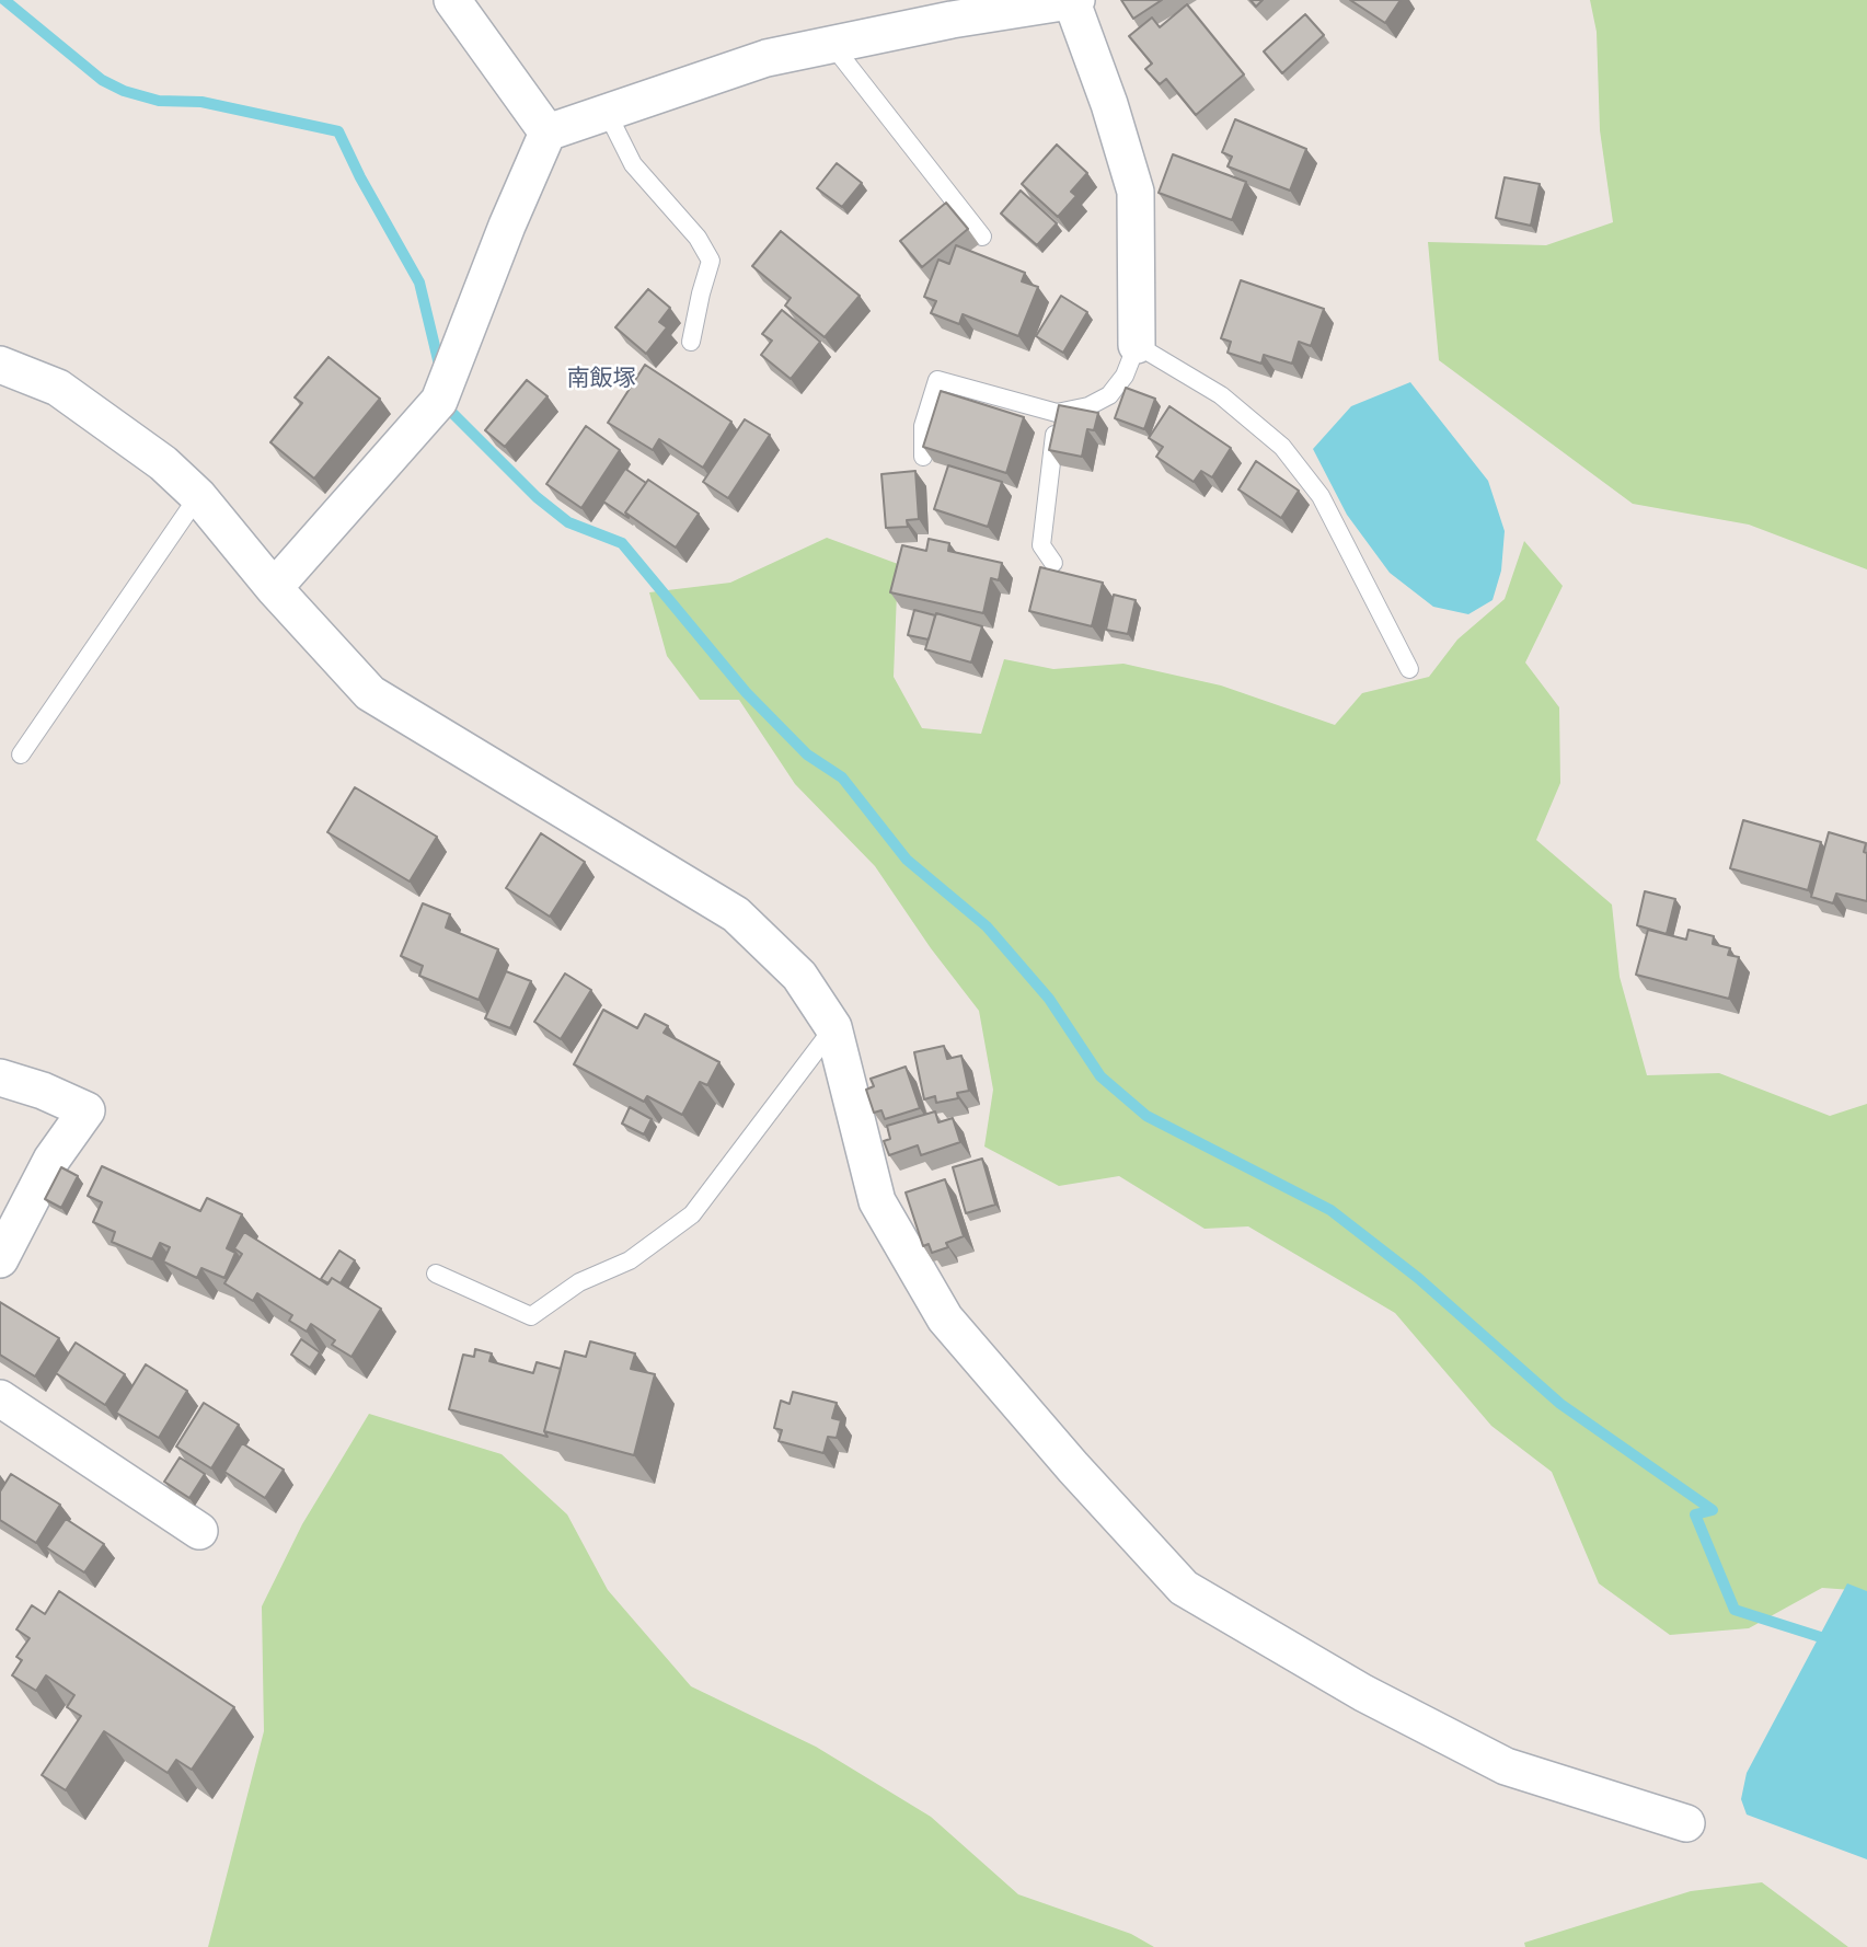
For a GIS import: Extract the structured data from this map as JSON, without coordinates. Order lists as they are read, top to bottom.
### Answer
{
  "districts": ["南飯塚"]
}
